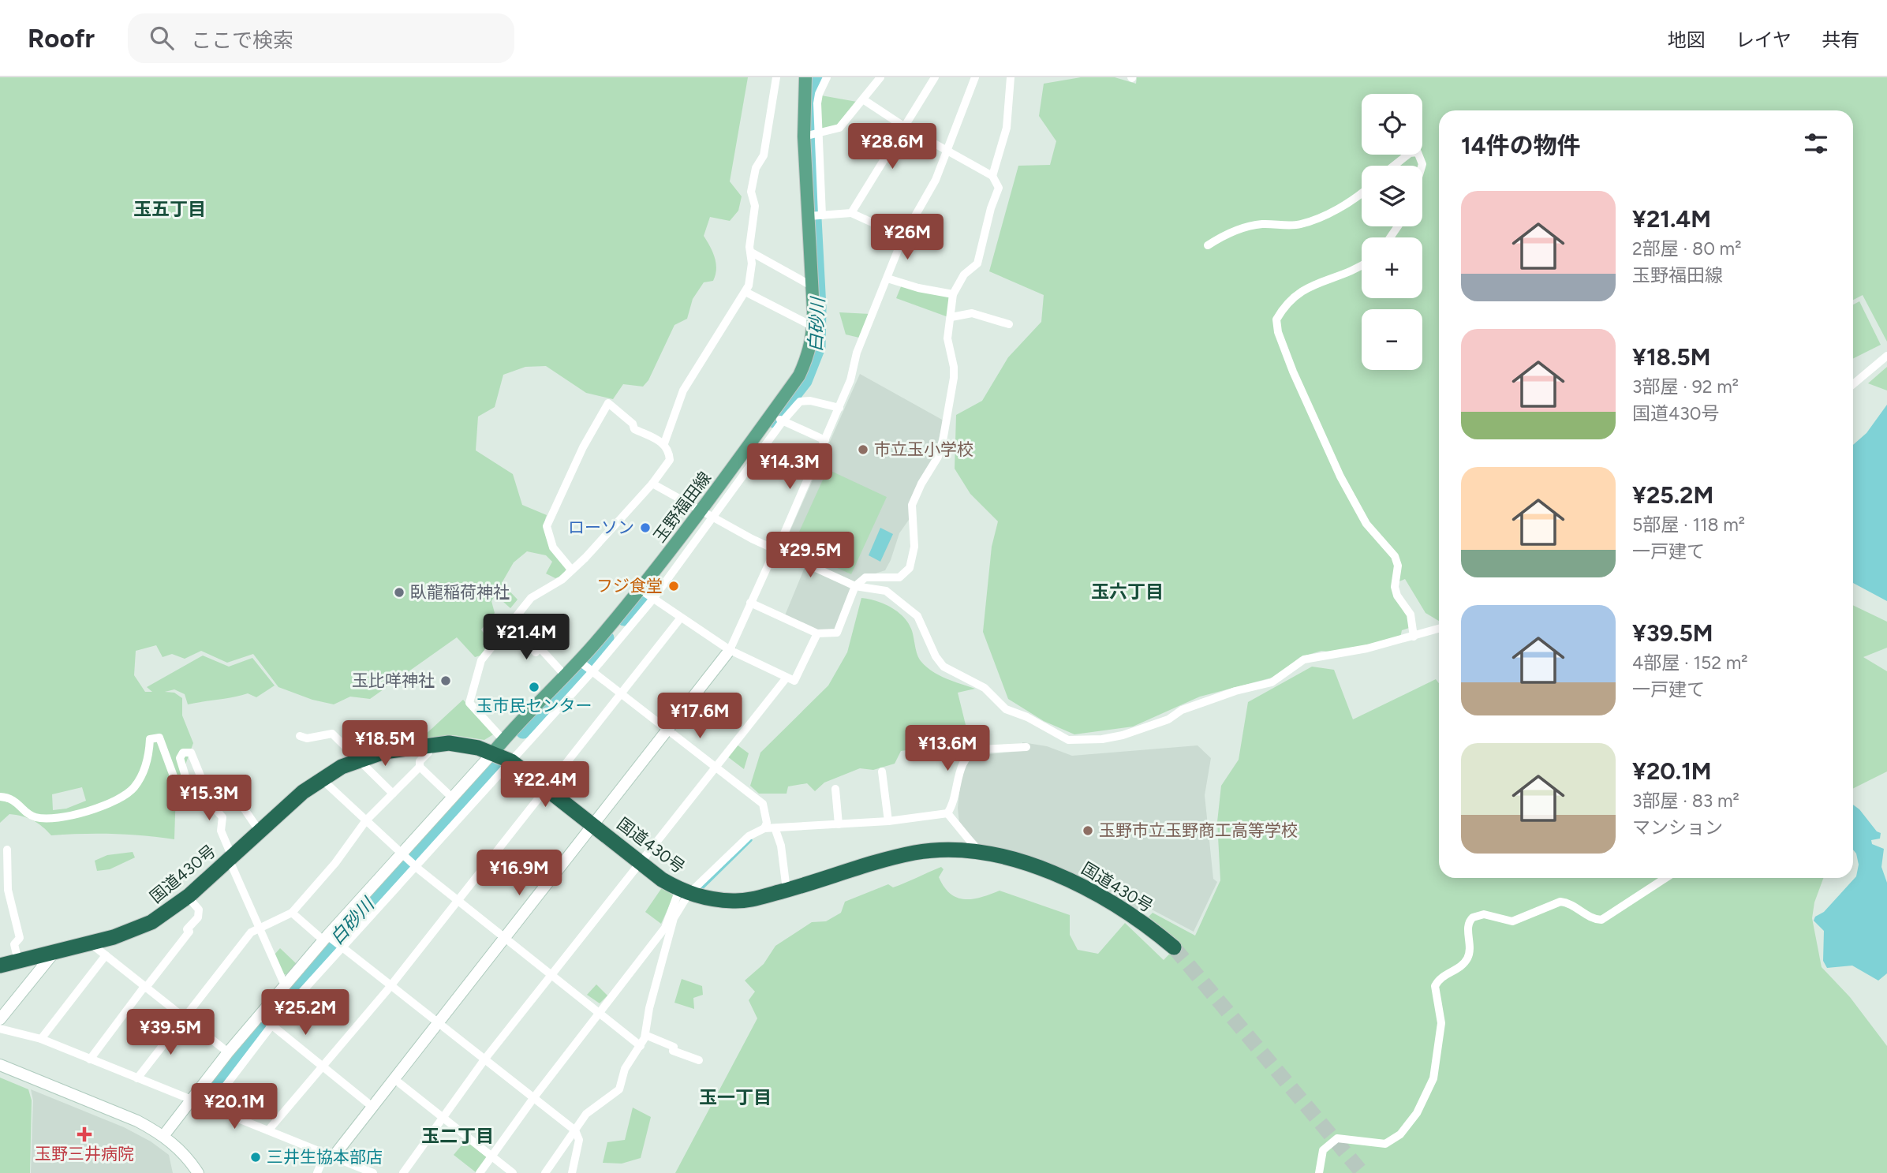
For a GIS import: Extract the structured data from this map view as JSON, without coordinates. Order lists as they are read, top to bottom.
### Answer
{
  "streets": {
    "highway": ["国道430号"],
    "main road": ["玉野福田線"]
  },
  "crossings": [
    ["玉野福田線", "国道430号"]
  ],
  "districts": [
    "玉五丁目",
    "玉六丁目",
    "玉一丁目",
    "玉二丁目"
  ],
  "water": ["白砂川"],
  "places": {
    "other": [
      "市立玉小学校",
      "ローソン",
      "フジ食堂",
      "臥龍稲荷神社",
      "玉比咩神社",
      "玉市民センター",
      "玉野市立玉野商工高等学校",
      "三井生協本部店"
    ],
    "health": ["玉野三井病院"]
  },
  "page": {
    "header": "Roofr",
    "search": "ここで検索",
    "nav": ["地図", "レイヤ", "共有"],
    "map_buttons": ["+", "−"],
    "heading": "14件の物件",
    "price": [
      "¥28.6M",
      "¥26M",
      "¥14.3M",
      "¥29.5M",
      "¥21.4M",
      "¥17.6M",
      "¥18.5M",
      "¥13.6M",
      "¥22.4M",
      "¥15.3M",
      "¥16.9M",
      "¥25.2M",
      "¥39.5M",
      "¥20.1M"
    ],
    "list": [
      {
        "name": "¥21.4M",
        "note": "2部屋 · 80 m² · 玉野福田線"
      },
      {
        "name": "¥18.5M",
        "note": "3部屋 · 92 m² · 国道430号"
      },
      {
        "name": "¥25.2M",
        "note": "5部屋 · 118 m² · 一戸建て"
      },
      {
        "name": "¥39.5M",
        "note": "4部屋 · 152 m² · 一戸建て"
      },
      {
        "name": "¥20.1M",
        "note": "3部屋 · 83 m² · マンション"
      }
    ]
  }
}
